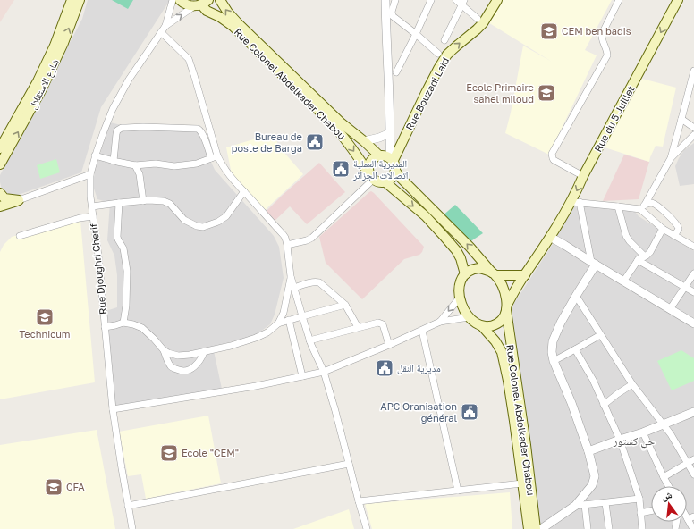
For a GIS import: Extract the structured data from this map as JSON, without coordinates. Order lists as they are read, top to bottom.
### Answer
{
  "streets": {
    "main road": [
      "شارع الاستقلال",
      "Rue Colonel Abdelkader Chabou",
      "Rue Bouzadi Laid",
      "Rue du 5 Juillet"
    ],
    "street": ["Rue Djoughri Cherif"]
  },
  "crossings": [
    ["Rue Colonel Abdelkader Chabou", "Rue Bouzadi Laid"],
    ["Rue Colonel Abdelkader Chabou", "Rue du 5 Juillet"]
  ],
  "one_way": ["Rue Bouzadi Laid", "Rue du 5 Juillet"],
  "districts": ["حي كستور"],
  "places": {
    "school or university": [
      "CEM ben badis",
      "Ecole Primaire sahel miloud",
      "Technicum",
      "Ecole \"CEM\"",
      "CFA"
    ],
    "public building": [
      "Bureau de poste de Barga",
      "المديرية العملية اتصالات الجزائر",
      "مديرية النقل",
      "APC Oranisation général"
    ]
  },
  "north": "top"
}
